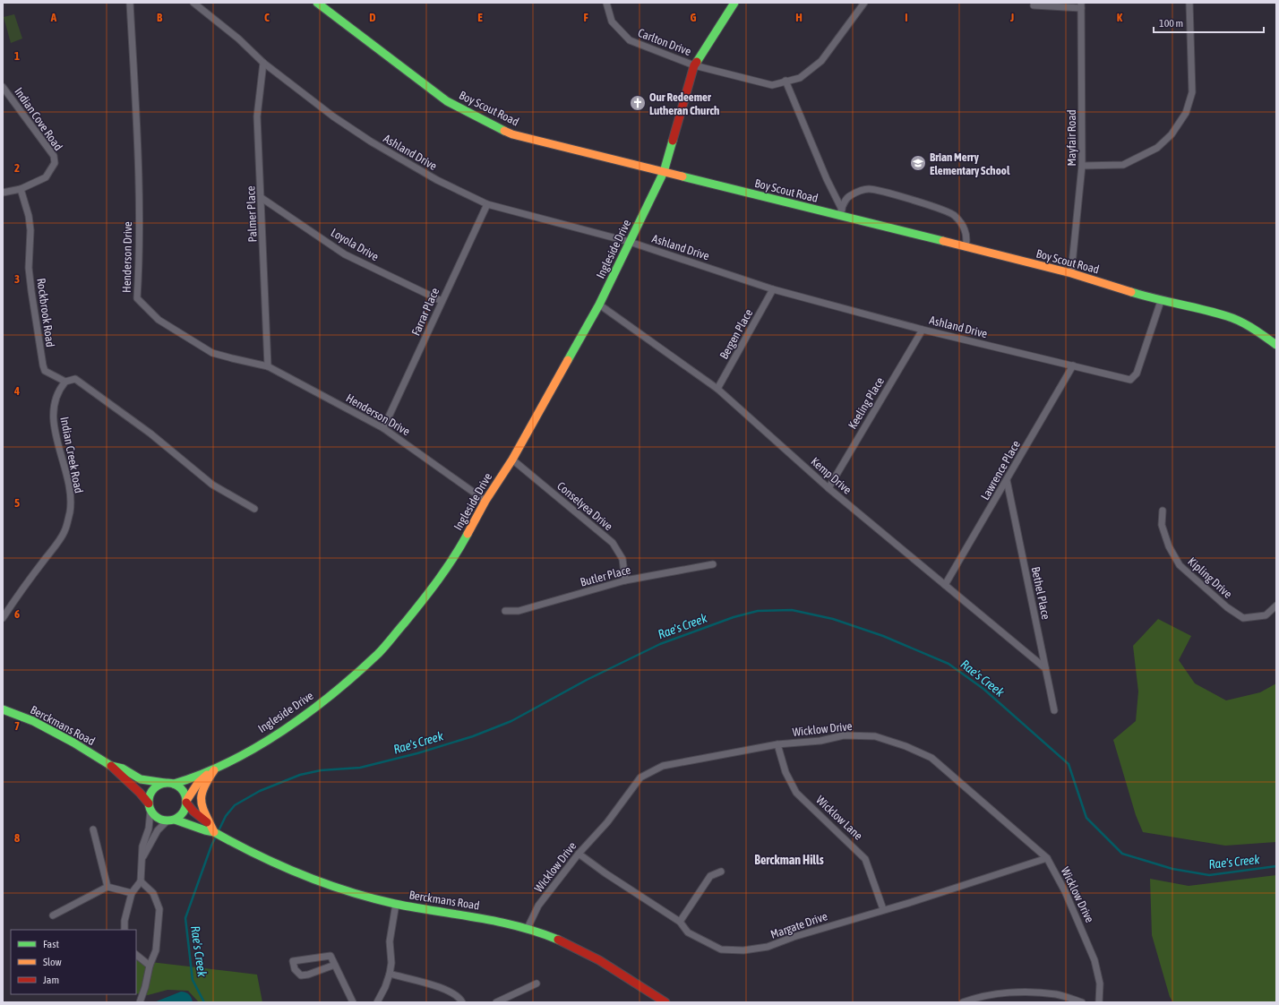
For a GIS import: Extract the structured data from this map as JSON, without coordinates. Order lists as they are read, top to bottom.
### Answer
{
  "streets": {
    "street": [
      "Carlton Drive",
      "Boy Scout Road",
      "Indian Cove Road",
      "Mayfair Road",
      "Ashland Drive",
      "Palmer Place",
      "Loyola Drive",
      "Ingleside Drive",
      "Henderson Drive",
      "Farrar Place",
      "Rockbrook Road",
      "Bergen Place",
      "Keeling Place",
      "Indian Creek Road",
      "Lawrence Place",
      "Kemp Drive",
      "Conselyea Drive",
      "Butler Place",
      "Kipling Drive",
      "Bethel Place",
      "Berckmans Road",
      "Wicklow Drive",
      "Wicklow Lane",
      "Margate Drive"
    ]
  },
  "crossings": [
    ["Carlton Drive", "Ingleside Drive"],
    ["Boy Scout Road", "Mayfair Road"],
    ["Boy Scout Road", "Ashland Drive"],
    ["Boy Scout Road", "Ingleside Drive"],
    ["Indian Cove Road", "Rockbrook Road"],
    ["Ashland Drive", "Palmer Place"],
    ["Ashland Drive", "Ingleside Drive"],
    ["Ashland Drive", "Farrar Place"],
    ["Ashland Drive", "Bergen Place"],
    ["Ashland Drive", "Keeling Place"],
    ["Ashland Drive", "Lawrence Place"],
    ["Palmer Place", "Loyola Drive"],
    ["Palmer Place", "Henderson Drive"],
    ["Loyola Drive", "Farrar Place"],
    ["Ingleside Drive", "Henderson Drive"],
    ["Ingleside Drive", "Kemp Drive"],
    ["Ingleside Drive", "Conselyea Drive"],
    ["Ingleside Drive", "Berckmans Road"],
    ["Henderson Drive", "Farrar Place"],
    ["Rockbrook Road", "Indian Creek Road"],
    ["Bergen Place", "Kemp Drive"],
    ["Keeling Place", "Kemp Drive"],
    ["Lawrence Place", "Kemp Drive"],
    ["Lawrence Place", "Bethel Place"],
    ["Kemp Drive", "Bethel Place"],
    ["Conselyea Drive", "Butler Place"],
    ["Berckmans Road", "Wicklow Drive"],
    ["Wicklow Drive", "Wicklow Lane"],
    ["Wicklow Drive", "Margate Drive"],
    ["Wicklow Lane", "Margate Drive"]
  ],
  "districts": ["Berckman Hills"],
  "water": ["Rae's Creek"],
  "places": {
    "church": ["Our Redeemer Lutheran Church"],
    "school or university": ["Brian Merry Elementary School"]
  },
  "legend": ["Fast", "Slow", "Jam"],
  "scale_bar": "100 m",
  "grid": {
    "columns": [
      "A",
      "B",
      "C",
      "D",
      "E",
      "F",
      "G",
      "H",
      "I",
      "J",
      "K"
    ],
    "rows": [
      "1",
      "2",
      "3",
      "4",
      "5",
      "6",
      "7",
      "8"
    ]
  }
}
